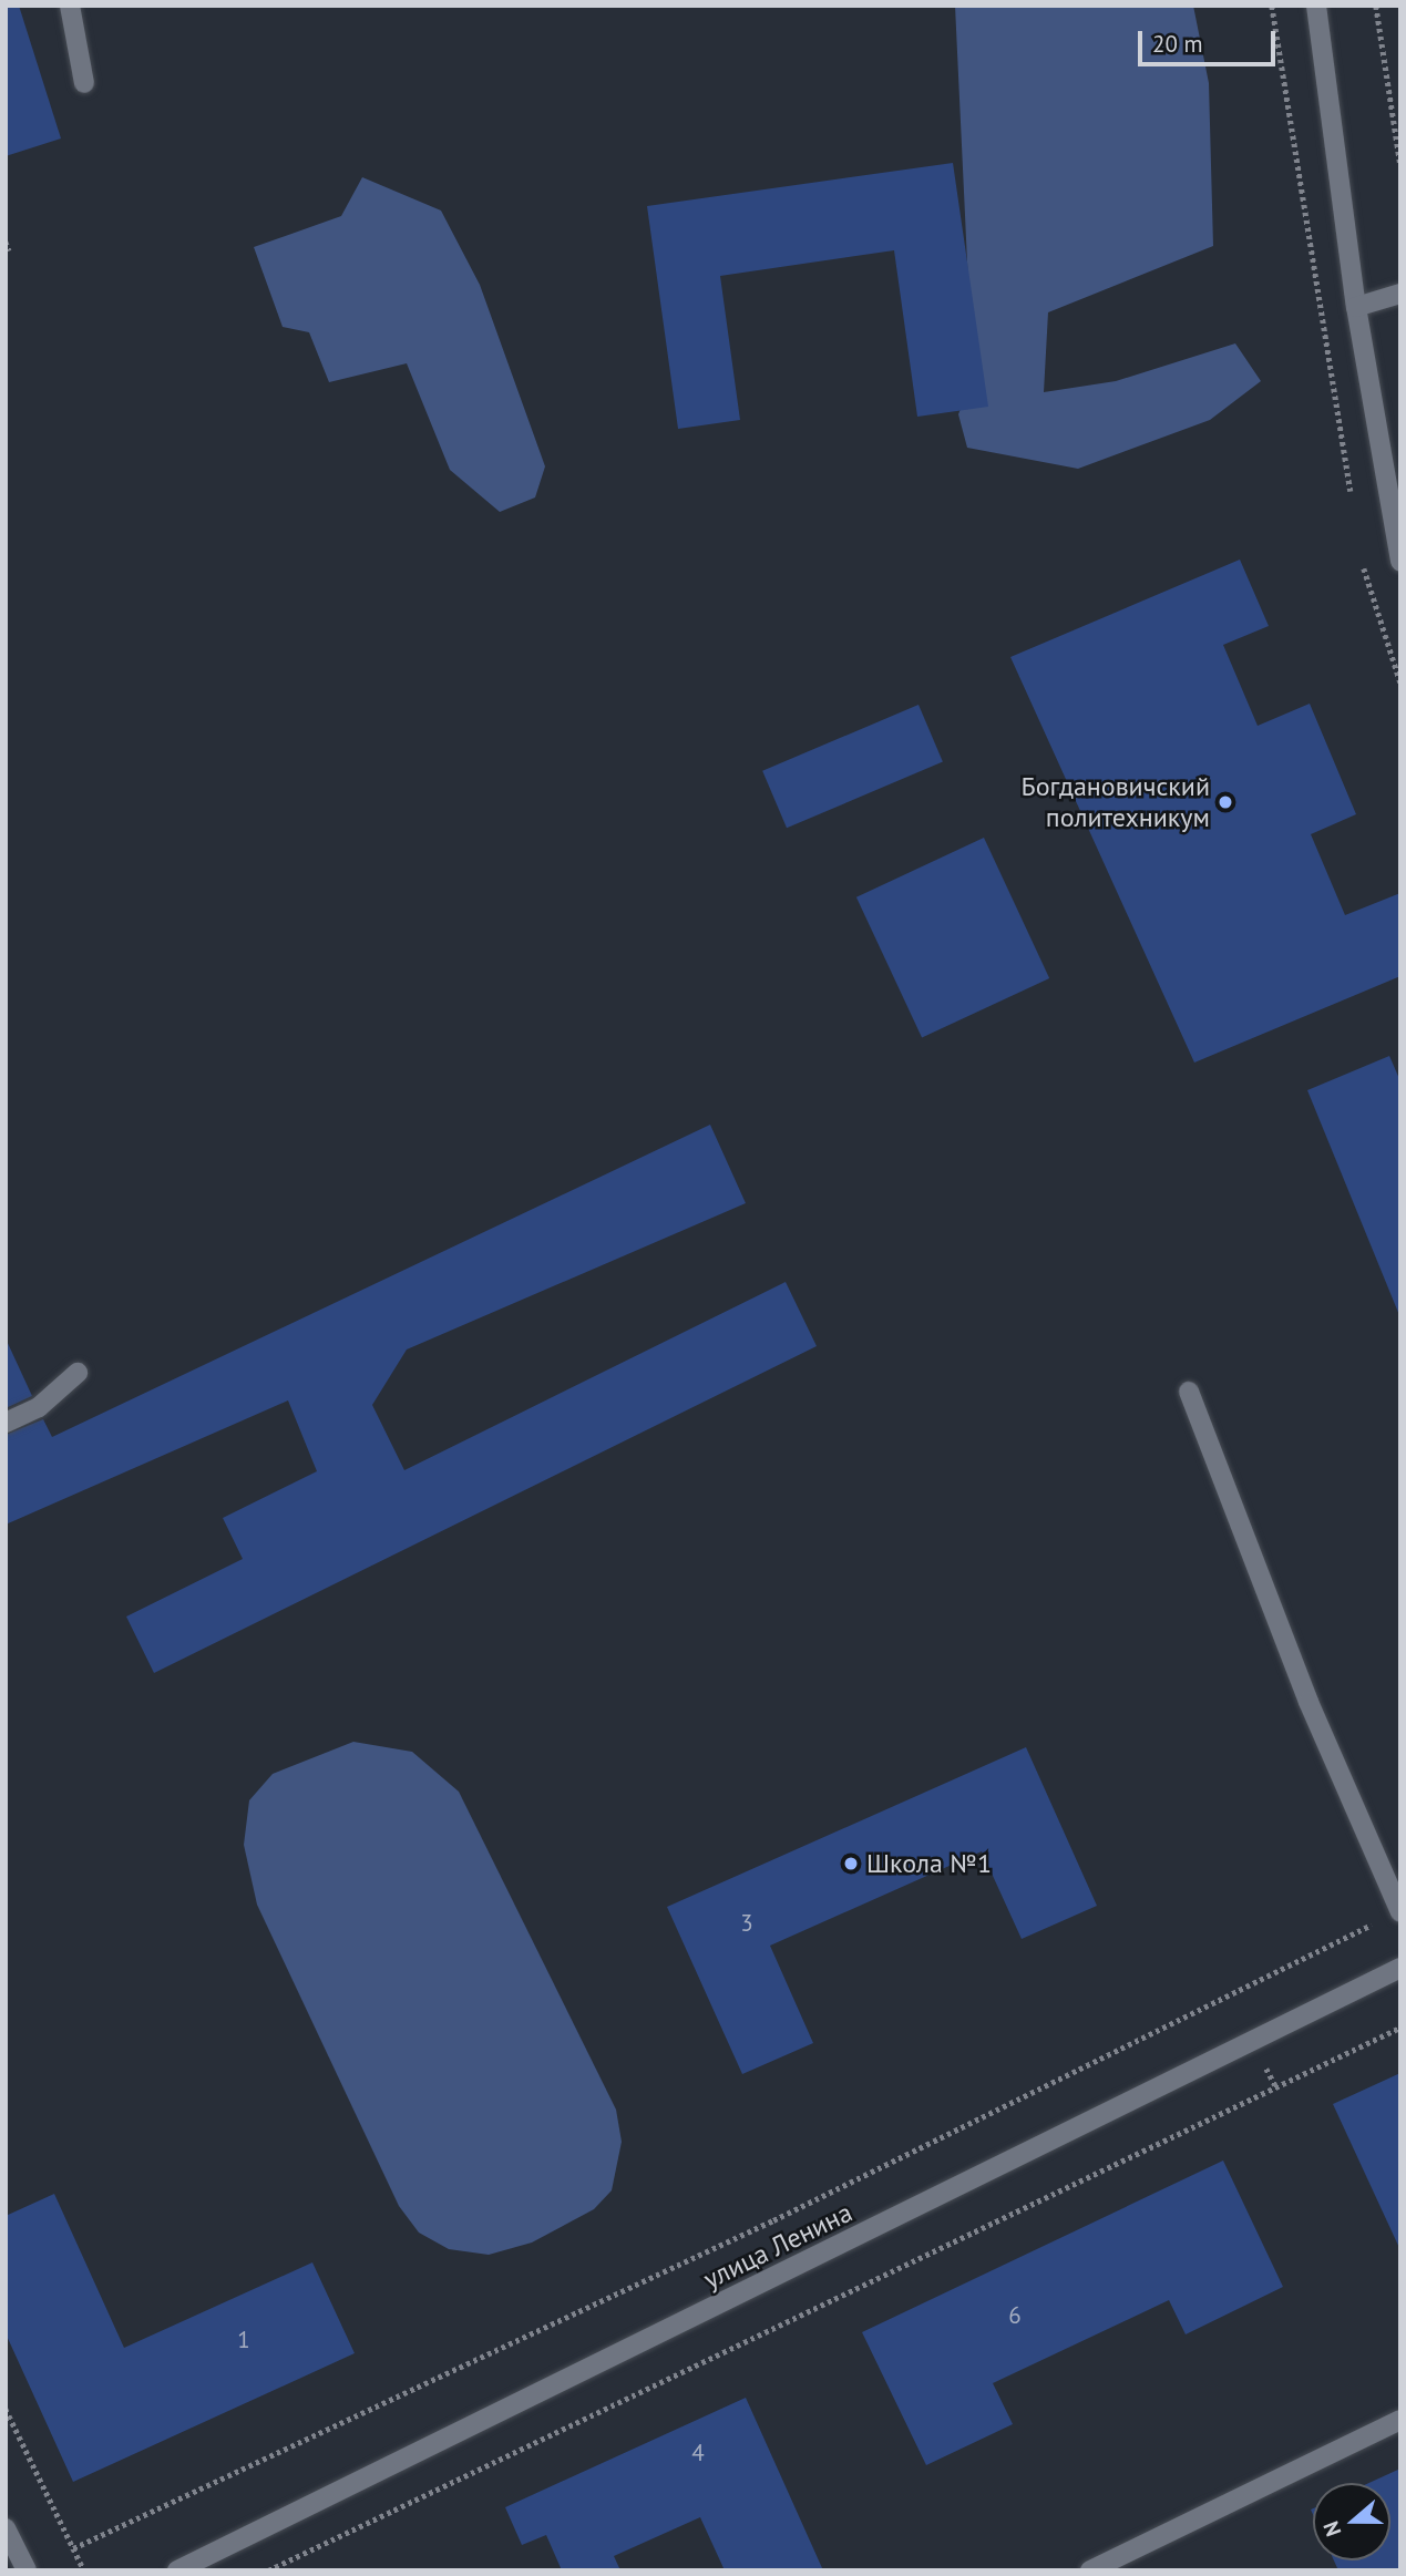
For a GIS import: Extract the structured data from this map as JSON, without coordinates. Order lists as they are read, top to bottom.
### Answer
{
  "streets": {
    "street": ["улица Ленина"]
  },
  "places": ["Богдановичский политехникум", "Школа №1"],
  "house_numbers": [
    "3",
    "6",
    "1",
    "4"
  ],
  "scale_bar": "20 m",
  "north": "left"
}
